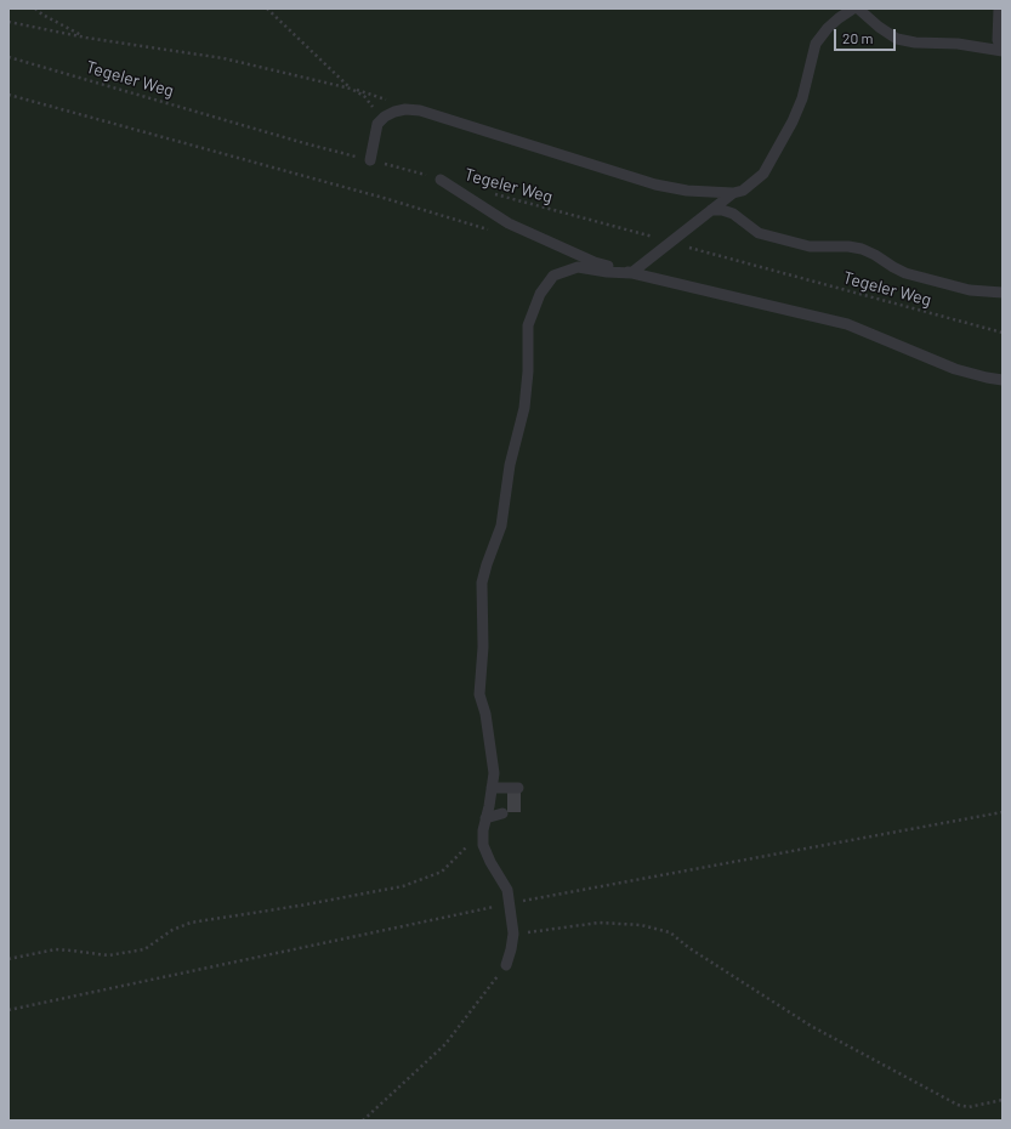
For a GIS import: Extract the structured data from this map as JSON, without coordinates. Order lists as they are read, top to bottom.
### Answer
{
  "streets": {
    "path": ["Tegeler Weg"]
  },
  "scale_bar": "20 m"
}
